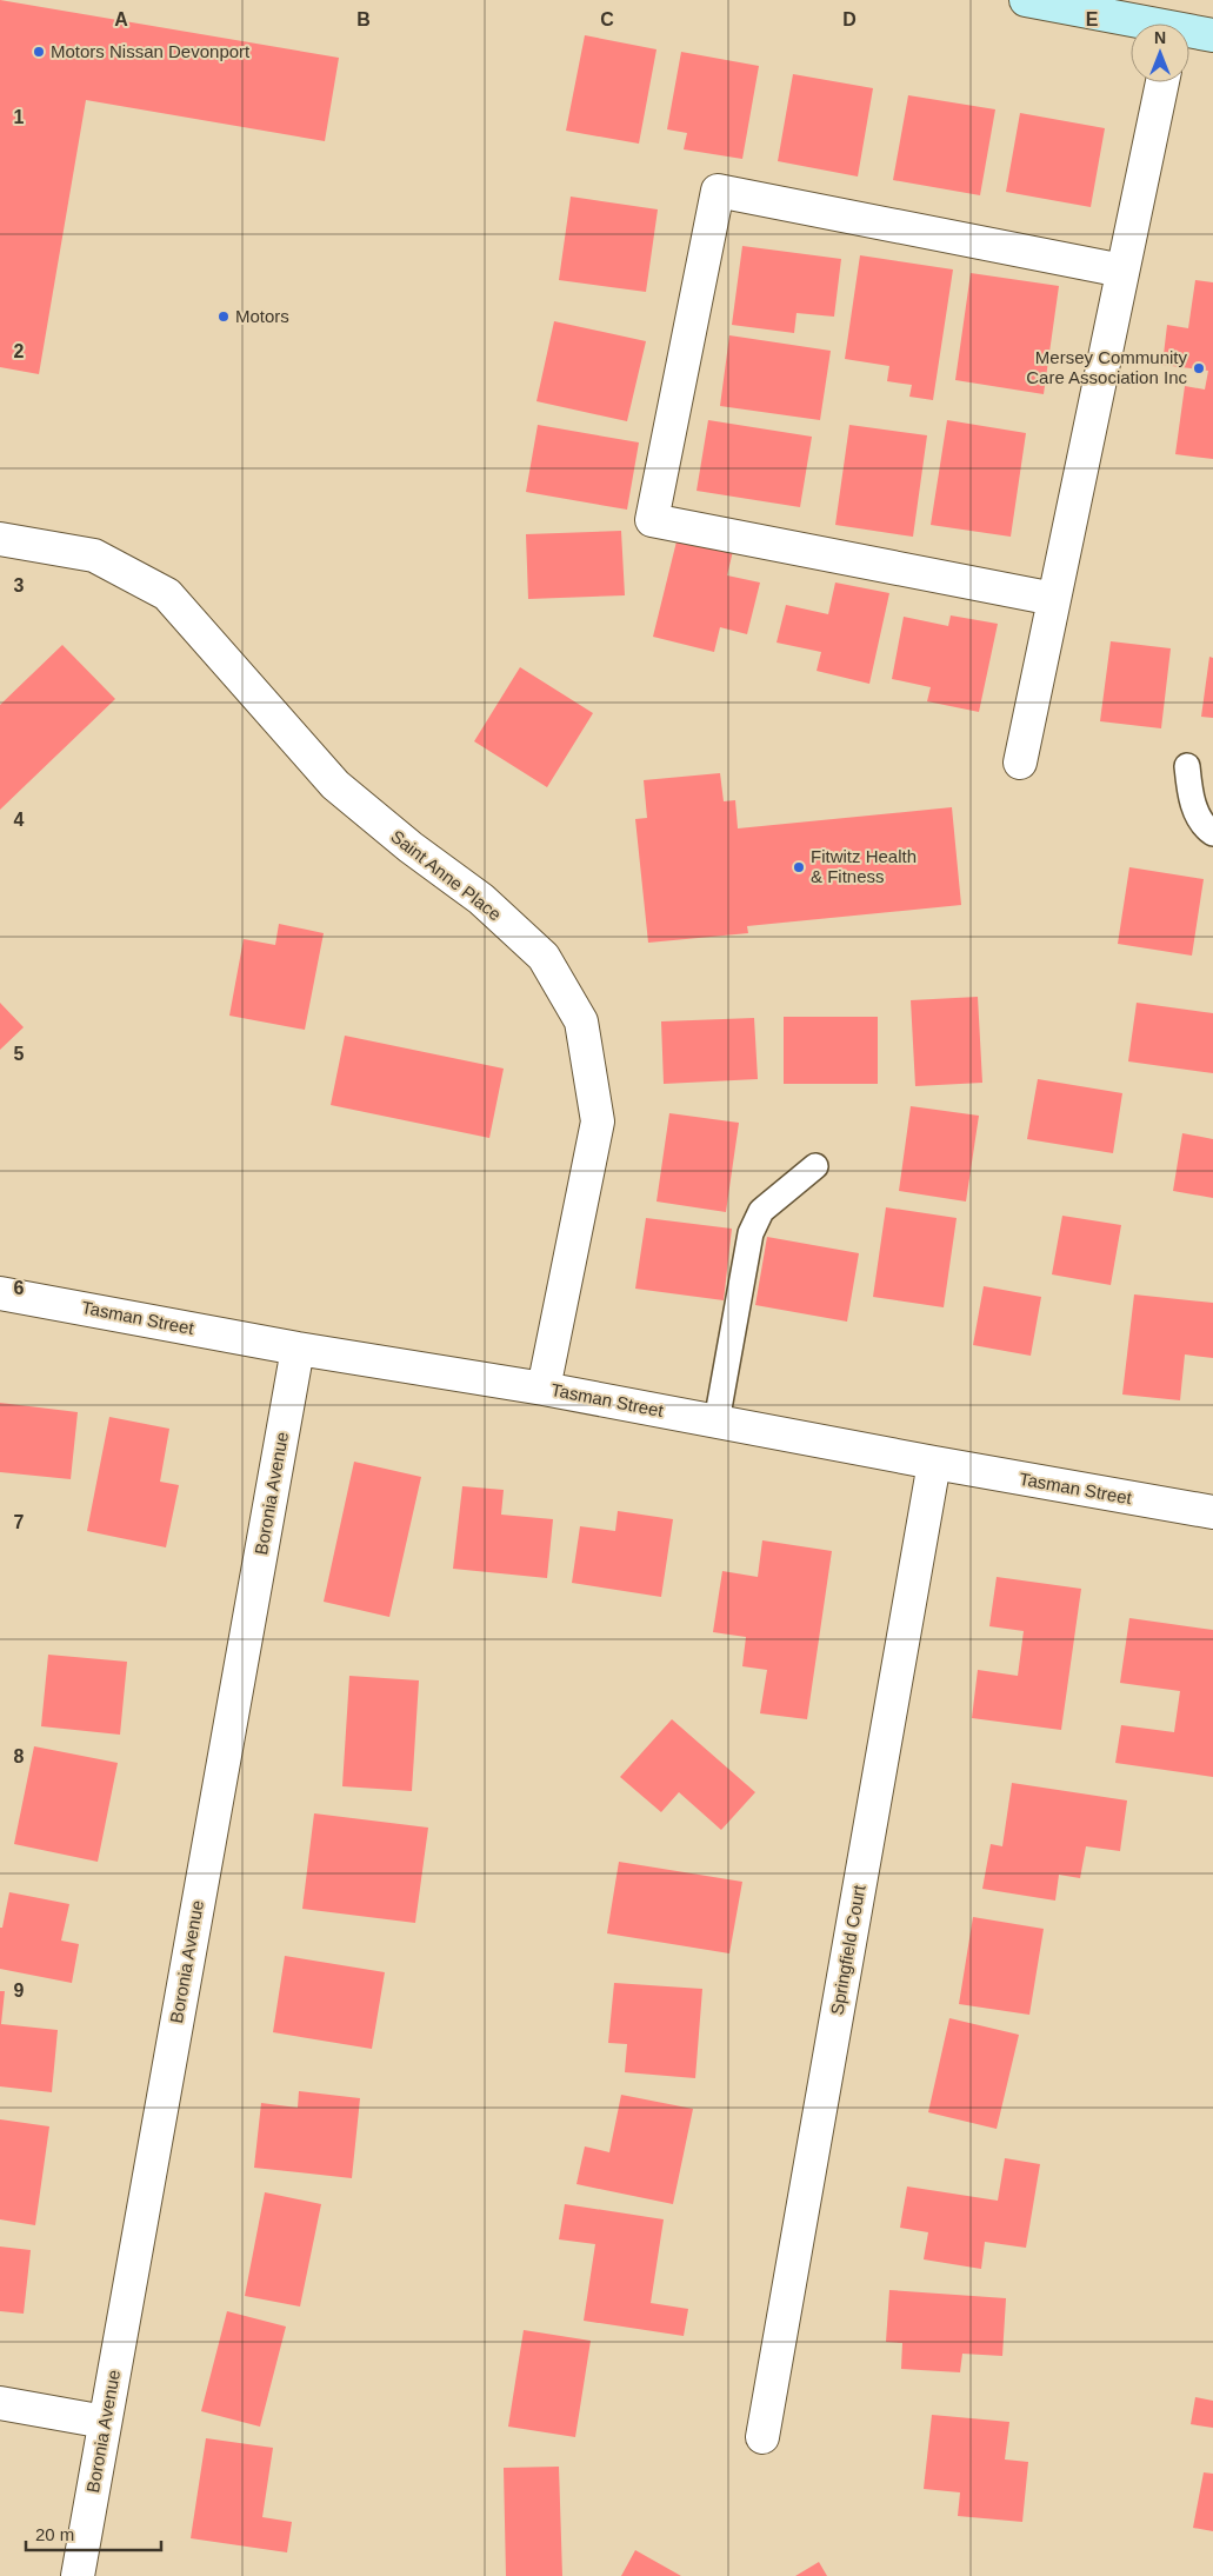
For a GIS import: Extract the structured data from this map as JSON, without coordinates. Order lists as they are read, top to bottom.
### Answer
{
  "streets": {
    "street": [
      "Saint Anne Place",
      "Tasman Street",
      "Boronia Avenue",
      "Springfield Court"
    ]
  },
  "crossings": [
    ["Saint Anne Place", "Tasman Street"],
    ["Tasman Street", "Boronia Avenue"],
    ["Tasman Street", "Springfield Court"]
  ],
  "places": [
    "Motors Nissan Devonport",
    "Motors",
    "Mersey Community Care Association Inc",
    "Fitwitz Health & Fitness"
  ],
  "scale_bar": "20 m",
  "north": "top",
  "grid": {
    "columns": [
      "A",
      "B",
      "C",
      "D",
      "E"
    ],
    "rows": [
      "1",
      "2",
      "3",
      "4",
      "5",
      "6",
      "7",
      "8",
      "9"
    ]
  }
}
